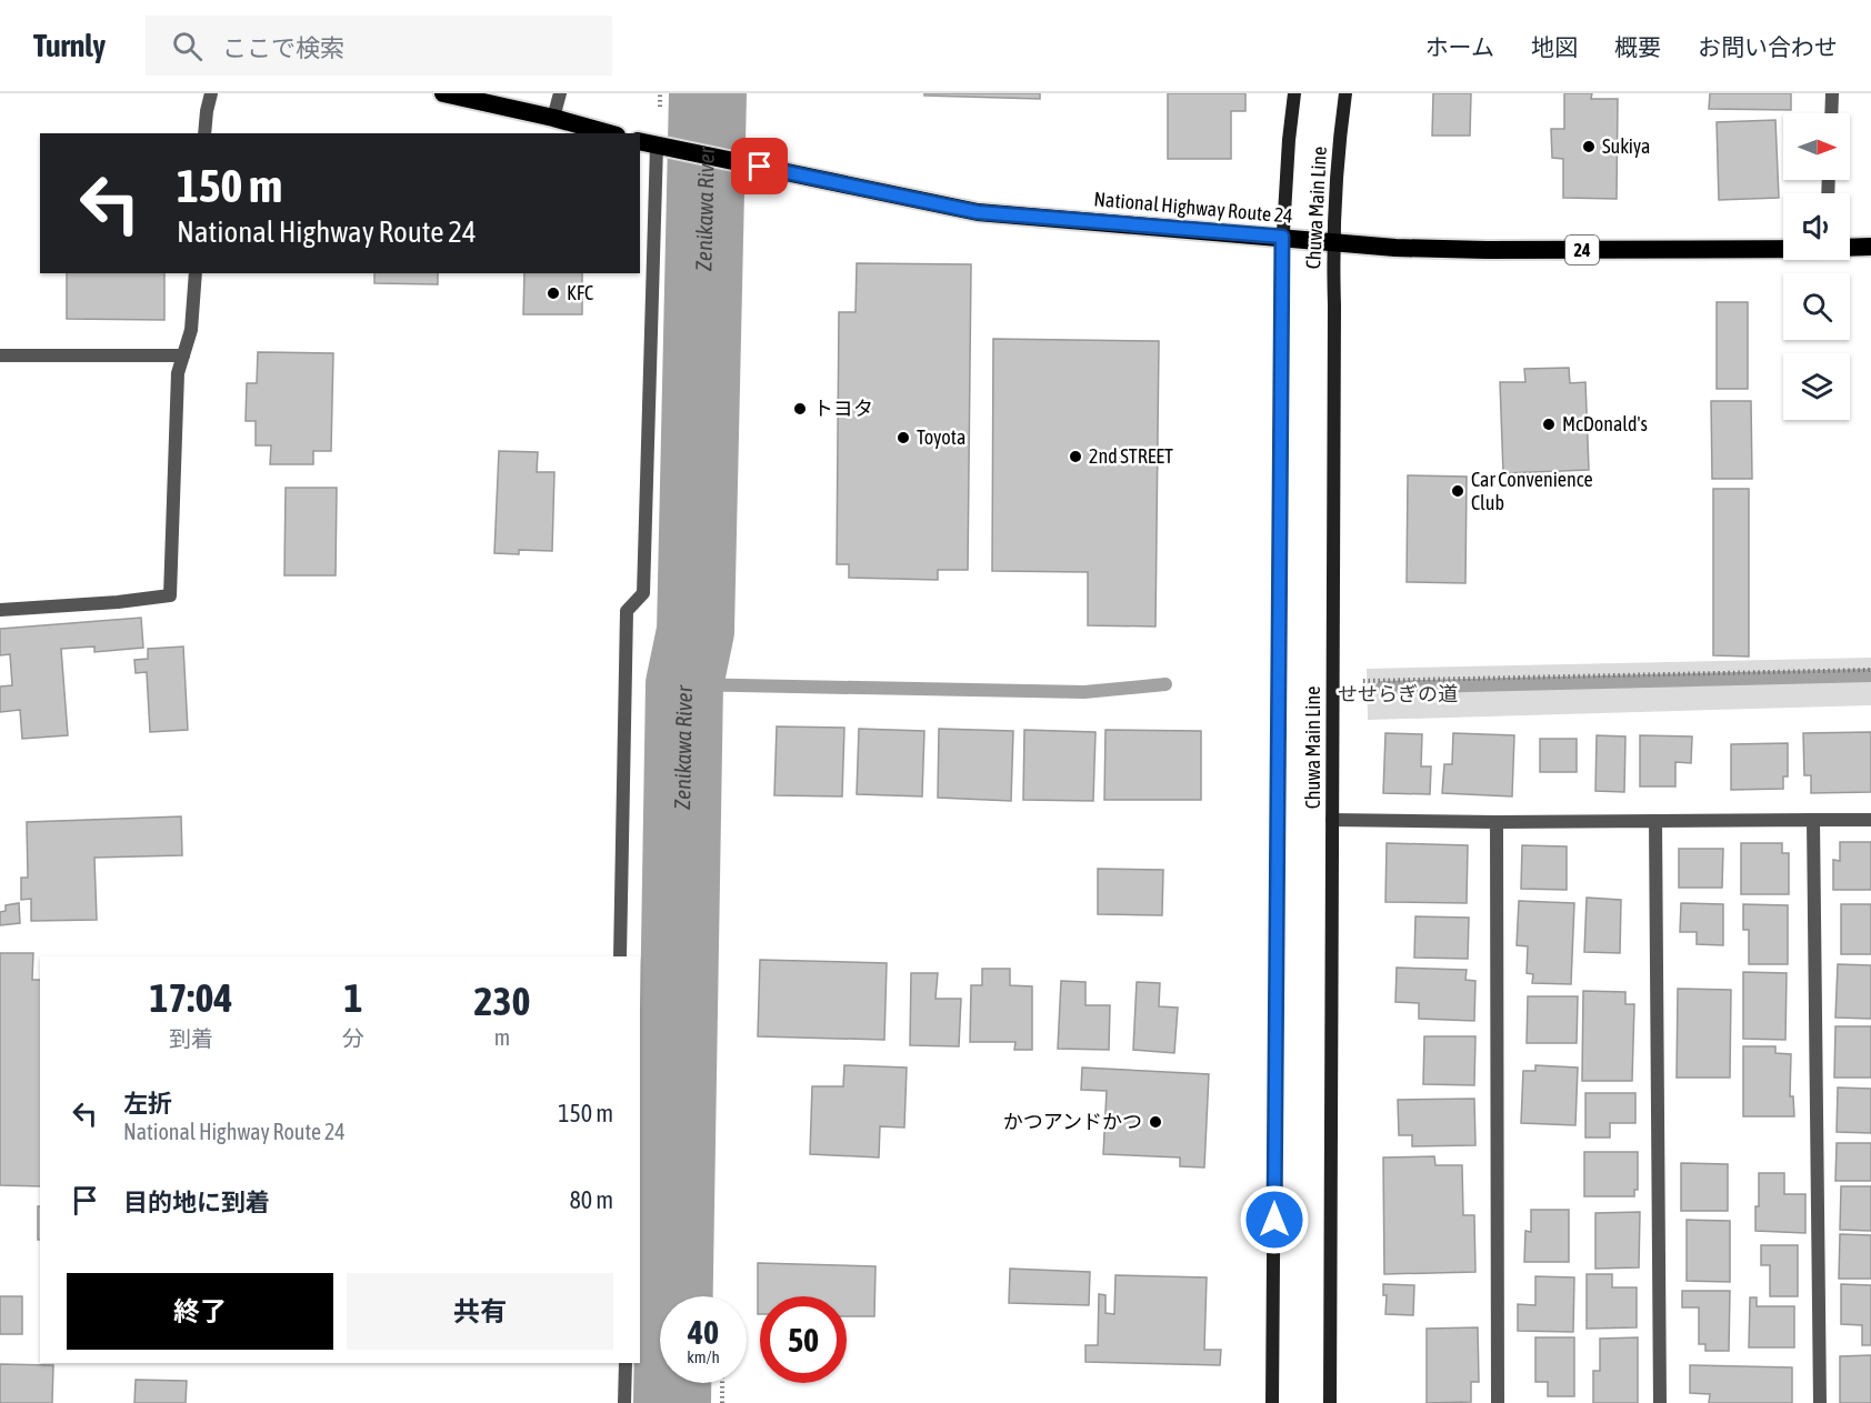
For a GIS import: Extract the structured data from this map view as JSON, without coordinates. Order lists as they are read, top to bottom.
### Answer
{
  "streets": {
    "highway": ["National Highway Route 24", "24"],
    "main road": ["Chuwa Main Line"]
  },
  "crossings": [
    ["National Highway Route 24", "Chuwa Main Line"]
  ],
  "water": ["Zenikawa River"],
  "parks": ["せせらぎの道"],
  "places": [
    "Sukiya",
    "KFC",
    "トヨタ",
    "McDonald's",
    "Toyota",
    "2nd STREET",
    "Car Convenience Club",
    "かつアンドかつ"
  ],
  "north": "right",
  "page": {
    "header": "Turnly",
    "search": "ここで検索",
    "nav": [
      "ホーム",
      "地図",
      "概要",
      "お問い合わせ"
    ],
    "turn": ["150 m", "National Highway Route 24"],
    "eta": [
      "17:04",
      "到着",
      "1",
      "分",
      "230",
      "m"
    ],
    "list": [
      {
        "name": "左折",
        "note": "National Highway Route 24",
        "value": "150 m"
      },
      {
        "name": "目的地に到着",
        "value": "80 m"
      }
    ],
    "buttons": ["終了", "共有"],
    "speed": "40 km/h",
    "limit": "50"
  }
}
